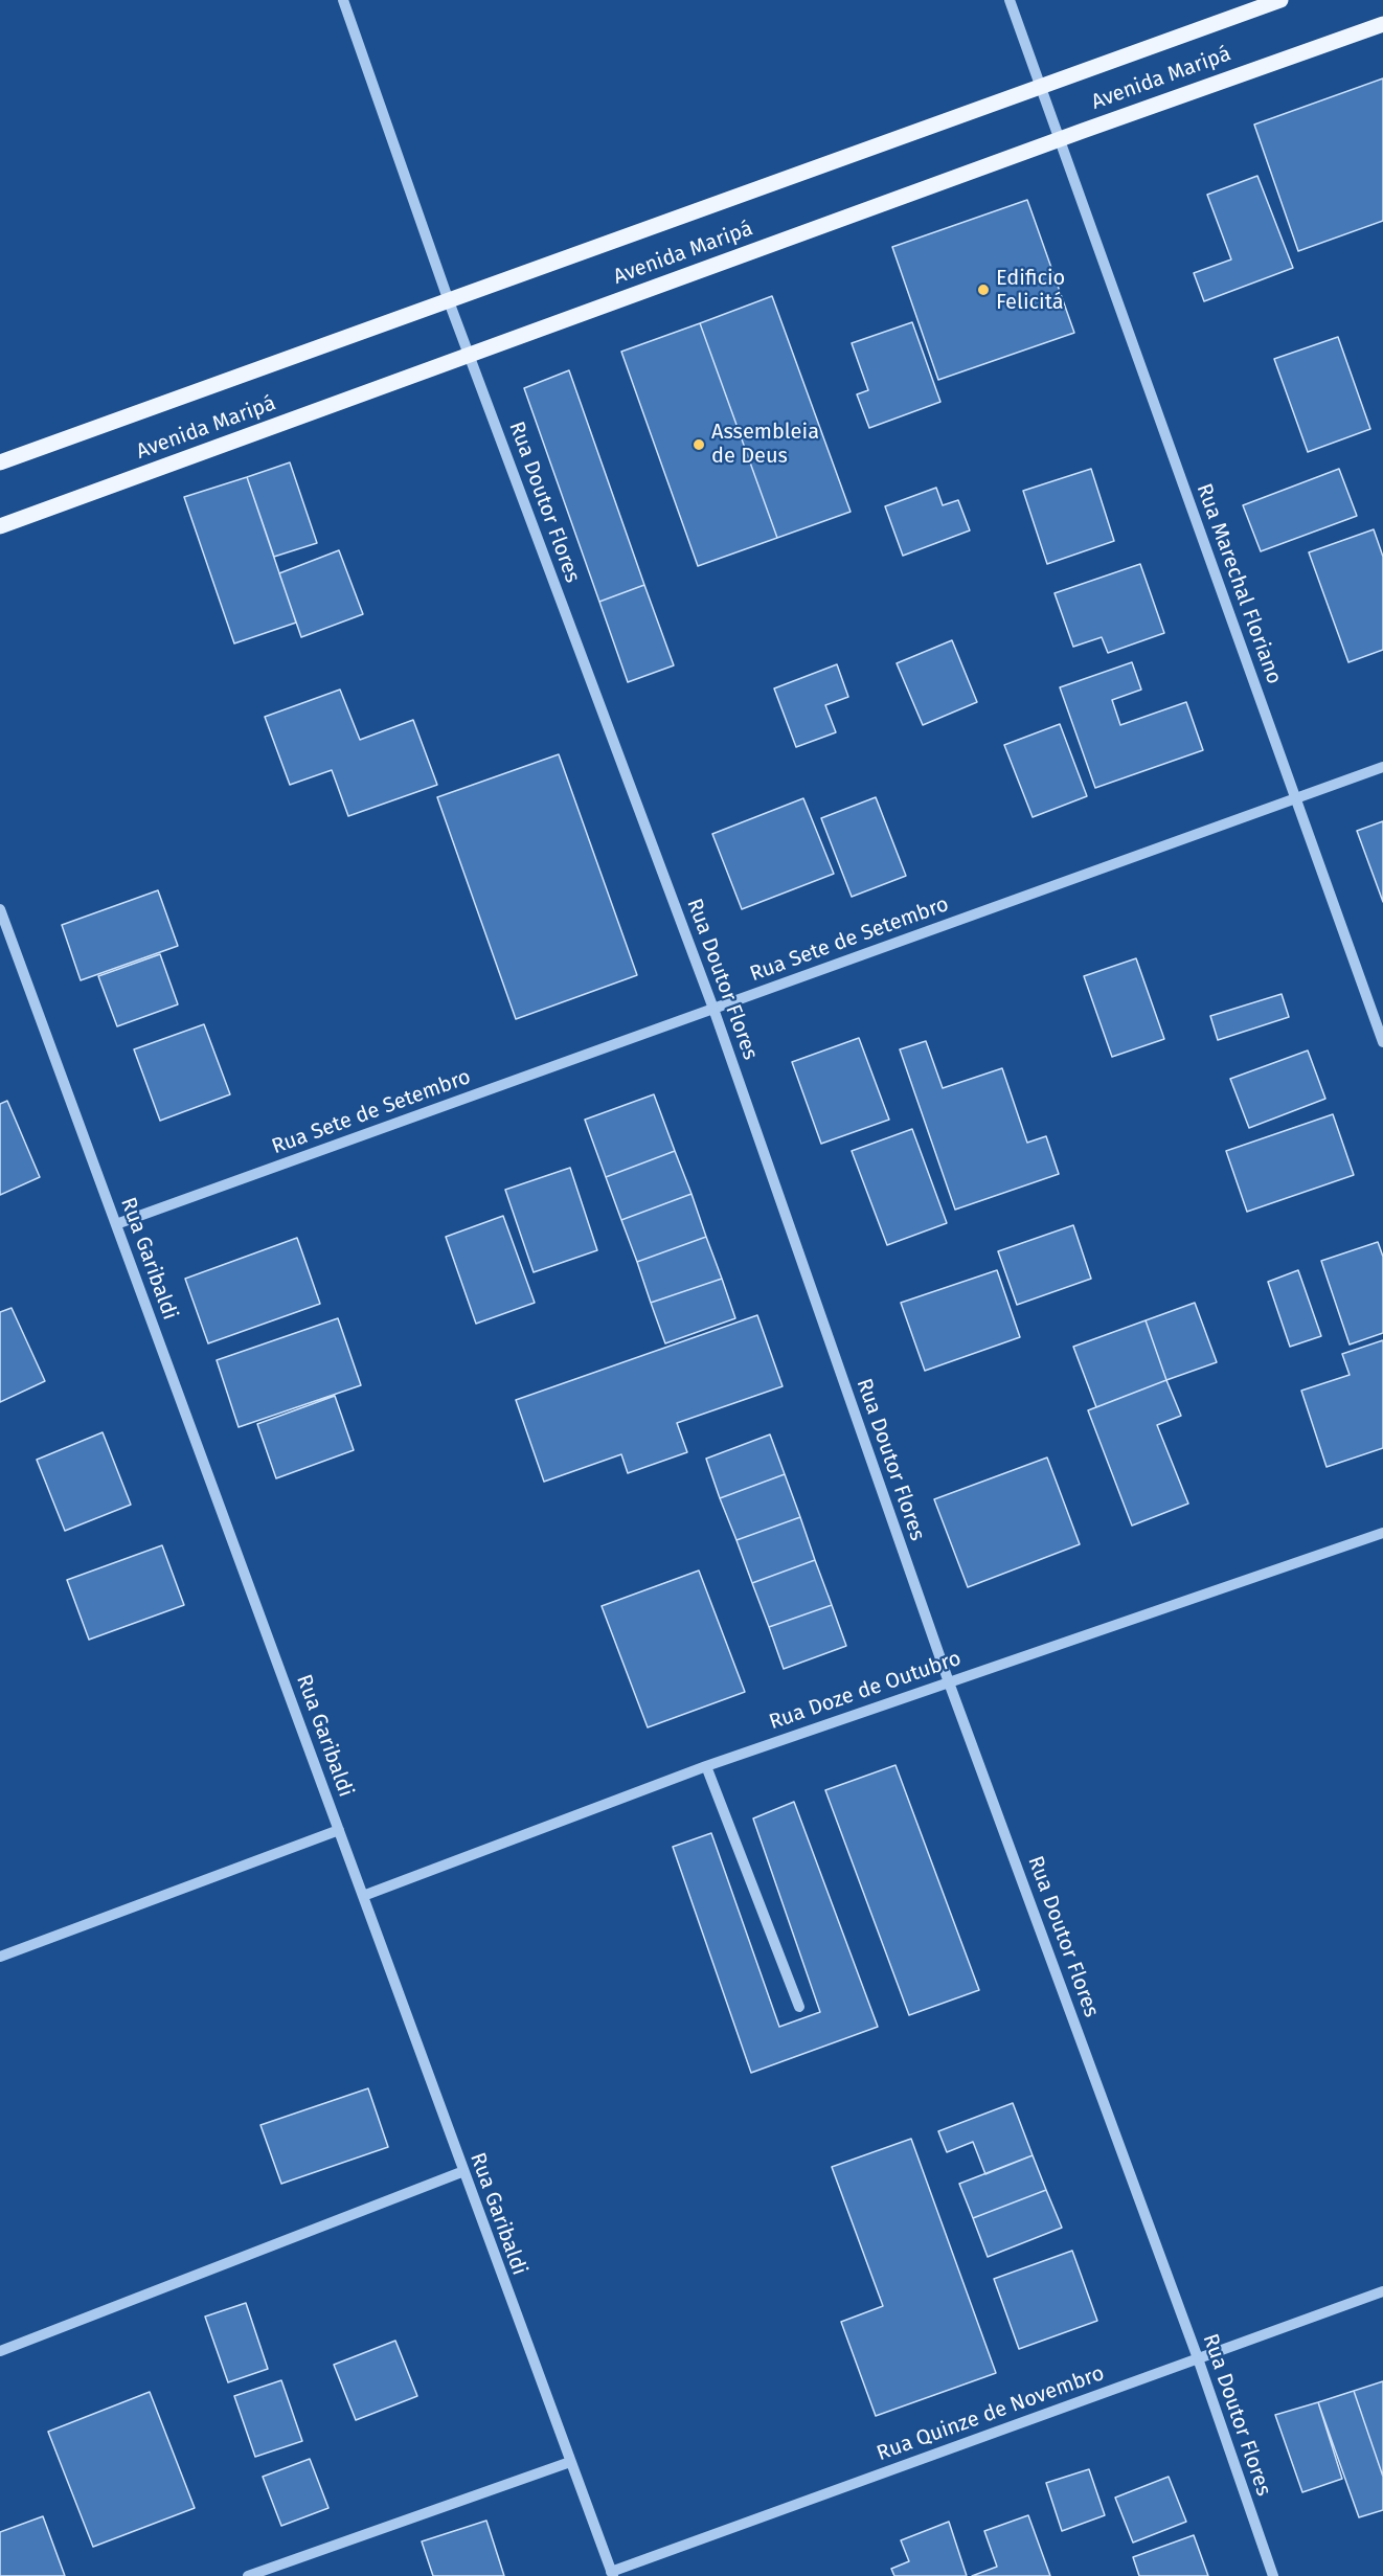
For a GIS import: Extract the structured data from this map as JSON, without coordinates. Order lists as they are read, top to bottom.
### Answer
{
  "streets": {
    "main road": ["Avenida Maripá"],
    "street": [
      "Rua Doutor Flores",
      "Rua Marechal Floriano",
      "Rua Sete de Setembro",
      "Rua Garibaldi",
      "Rua Doze de Outubro",
      "Rua Quinze de Novembro"
    ]
  },
  "crossings": [
    ["Avenida Maripá", "Rua Doutor Flores"],
    ["Avenida Maripá", "Rua Marechal Floriano"],
    ["Rua Doutor Flores", "Rua Sete de Setembro"],
    ["Rua Doutor Flores", "Rua Doze de Outubro"],
    ["Rua Doutor Flores", "Rua Quinze de Novembro"],
    ["Rua Marechal Floriano", "Rua Sete de Setembro"],
    ["Rua Sete de Setembro", "Rua Garibaldi"],
    ["Rua Garibaldi", "Rua Doze de Outubro"],
    ["Rua Garibaldi", "Rua Quinze de Novembro"]
  ],
  "places": ["Edificio Felicitá", "Assembleia de Deus"]
}
